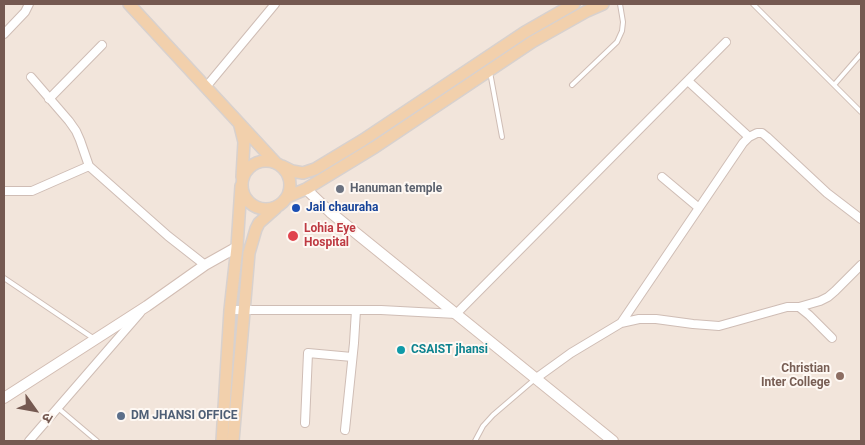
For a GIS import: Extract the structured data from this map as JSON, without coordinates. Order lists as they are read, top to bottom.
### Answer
{
  "places": [
    "Hanuman temple",
    "Jail chauraha",
    "Lohia Eye Hospital",
    "CSAIST jhansi",
    "Christian Inter College",
    "DM JHANSI OFFICE"
  ],
  "north": "bottom right"
}
